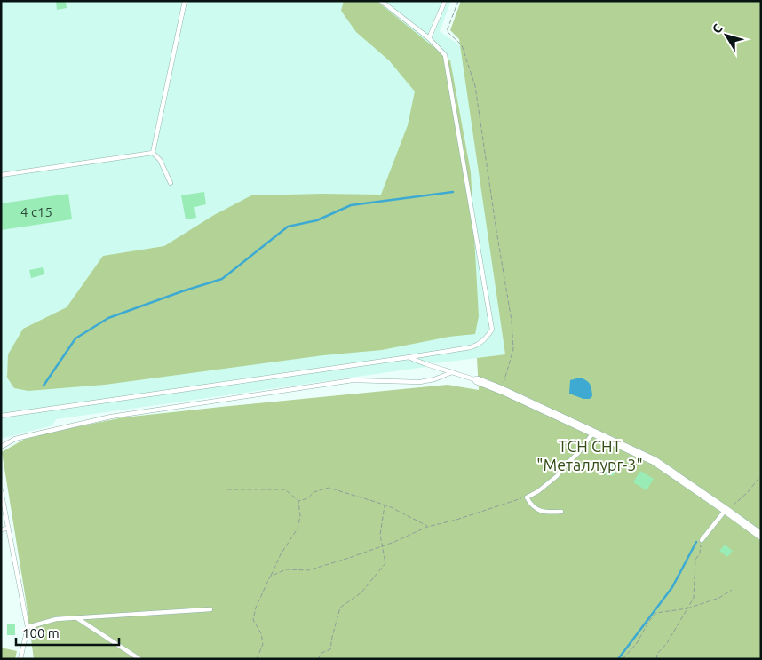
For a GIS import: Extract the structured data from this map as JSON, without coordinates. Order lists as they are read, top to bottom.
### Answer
{
  "parks": ["ТСН СНТ \"Металлург-3\""],
  "house_numbers": ["4 с15"],
  "scale_bar": "100 m",
  "north": "top left"
}
